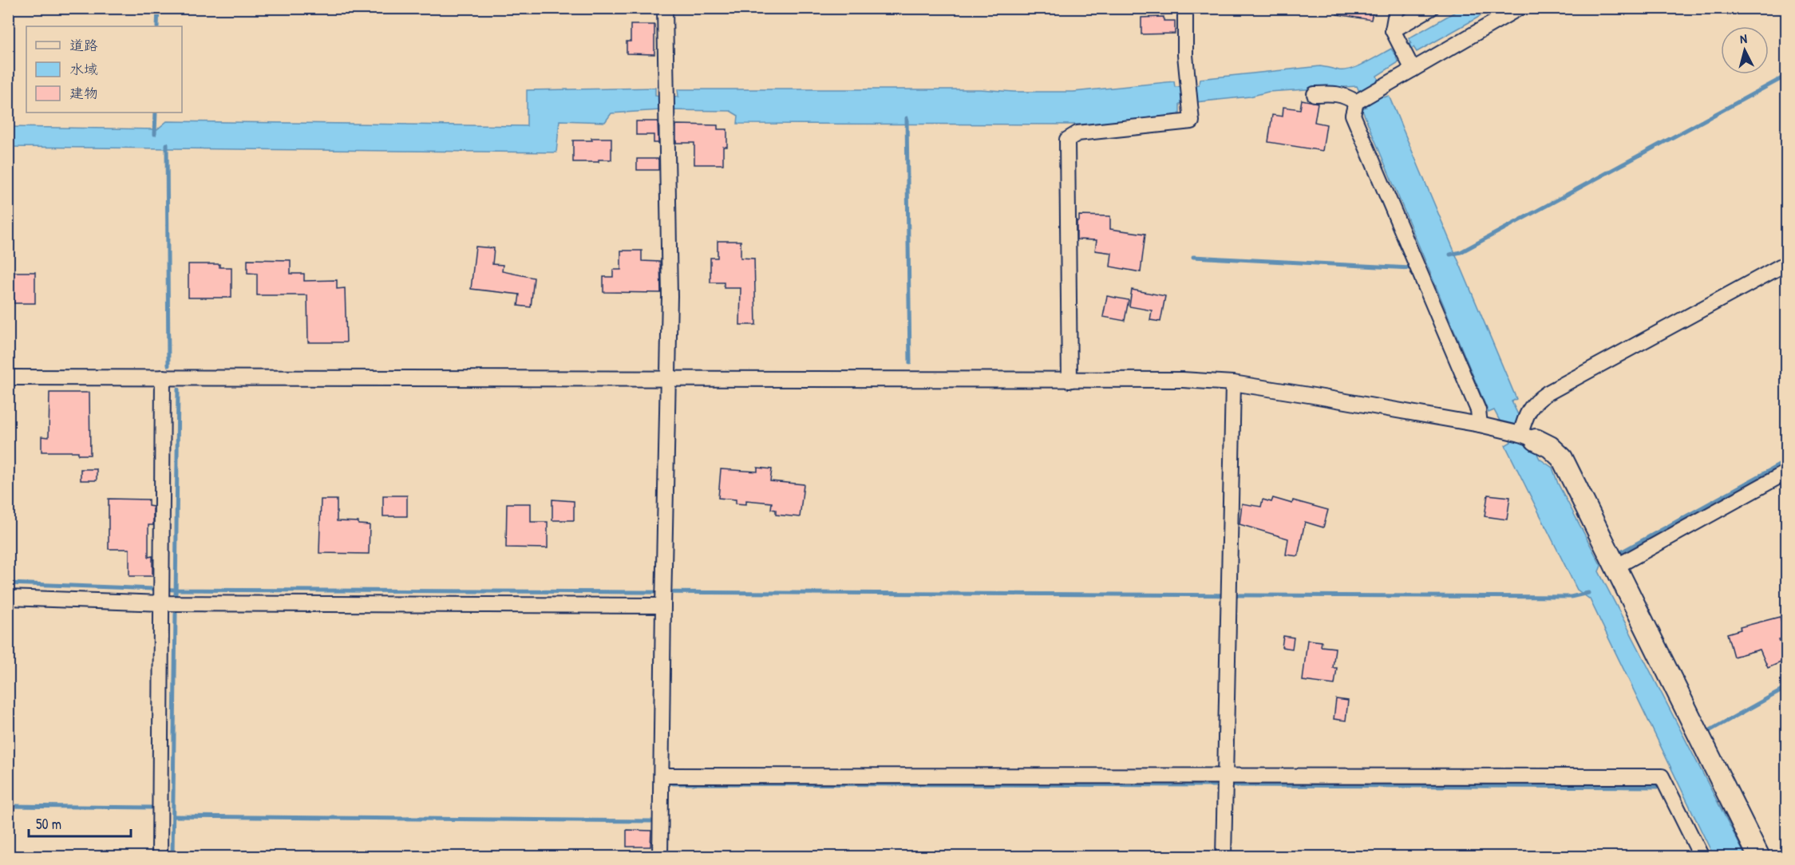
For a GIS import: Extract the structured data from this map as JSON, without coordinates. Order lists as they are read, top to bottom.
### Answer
{
  "legend": ["道路", "水域", "建物"],
  "scale_bar": "50 m",
  "north": "top"
}
